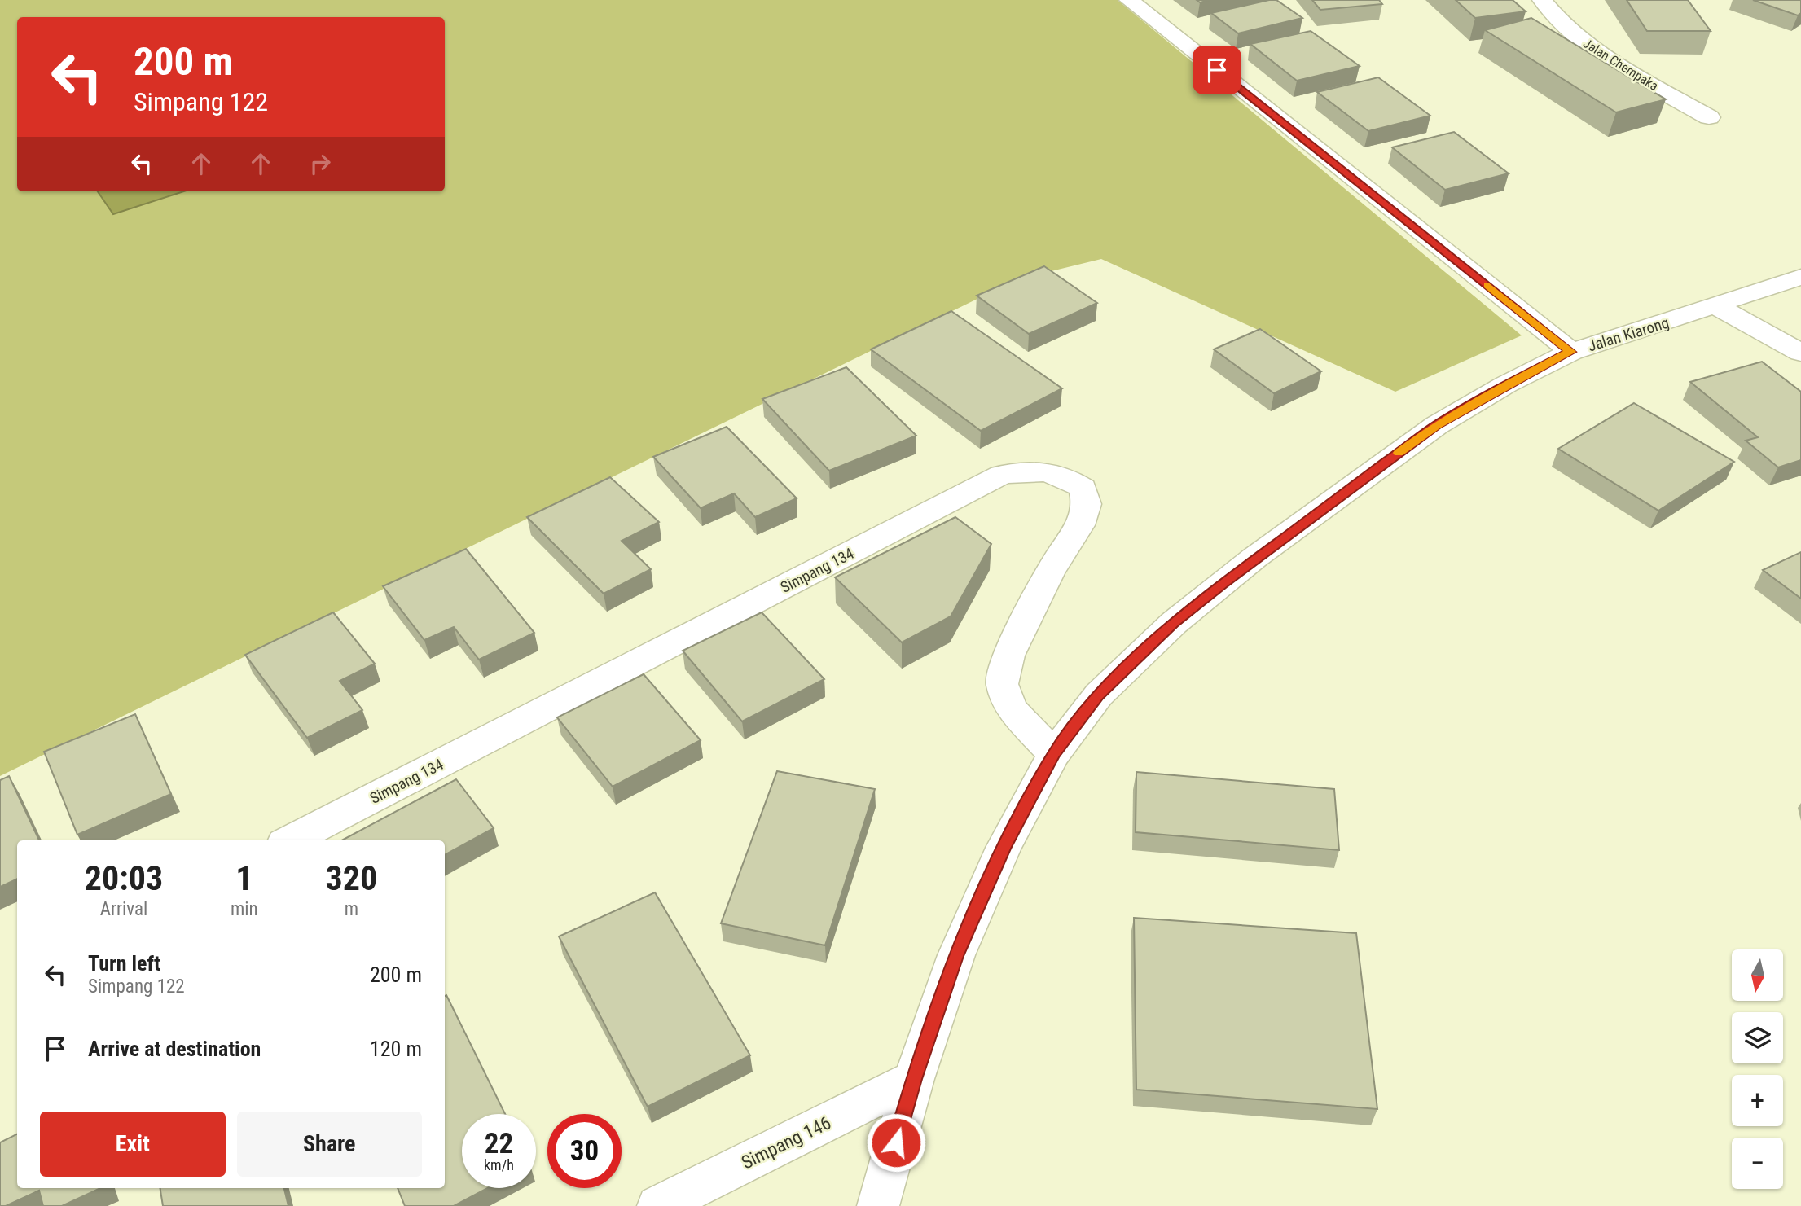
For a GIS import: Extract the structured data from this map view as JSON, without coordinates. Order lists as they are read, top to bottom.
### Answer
{
  "streets": {
    "street": [
      "Jalan Chempaka",
      "Jalan Kiarong",
      "Simpang 134",
      "Simpang 146"
    ]
  },
  "crossings": [
    ["Jalan Kiarong", "Simpang 134"],
    ["Jalan Kiarong", "Simpang 146"]
  ],
  "north": "bottom",
  "page": {
    "turn": ["200 m", "Simpang 122"],
    "eta": [
      "20:03",
      "Arrival",
      "1",
      "min",
      "320",
      "m"
    ],
    "list": [
      {
        "name": "Turn left",
        "note": "Simpang 122",
        "value": "200 m"
      },
      {
        "name": "Arrive at destination",
        "value": "120 m"
      }
    ],
    "map_buttons": ["+", "−"],
    "buttons": ["Exit", "Share"],
    "speed": "22 km/h",
    "limit": "30"
  }
}
